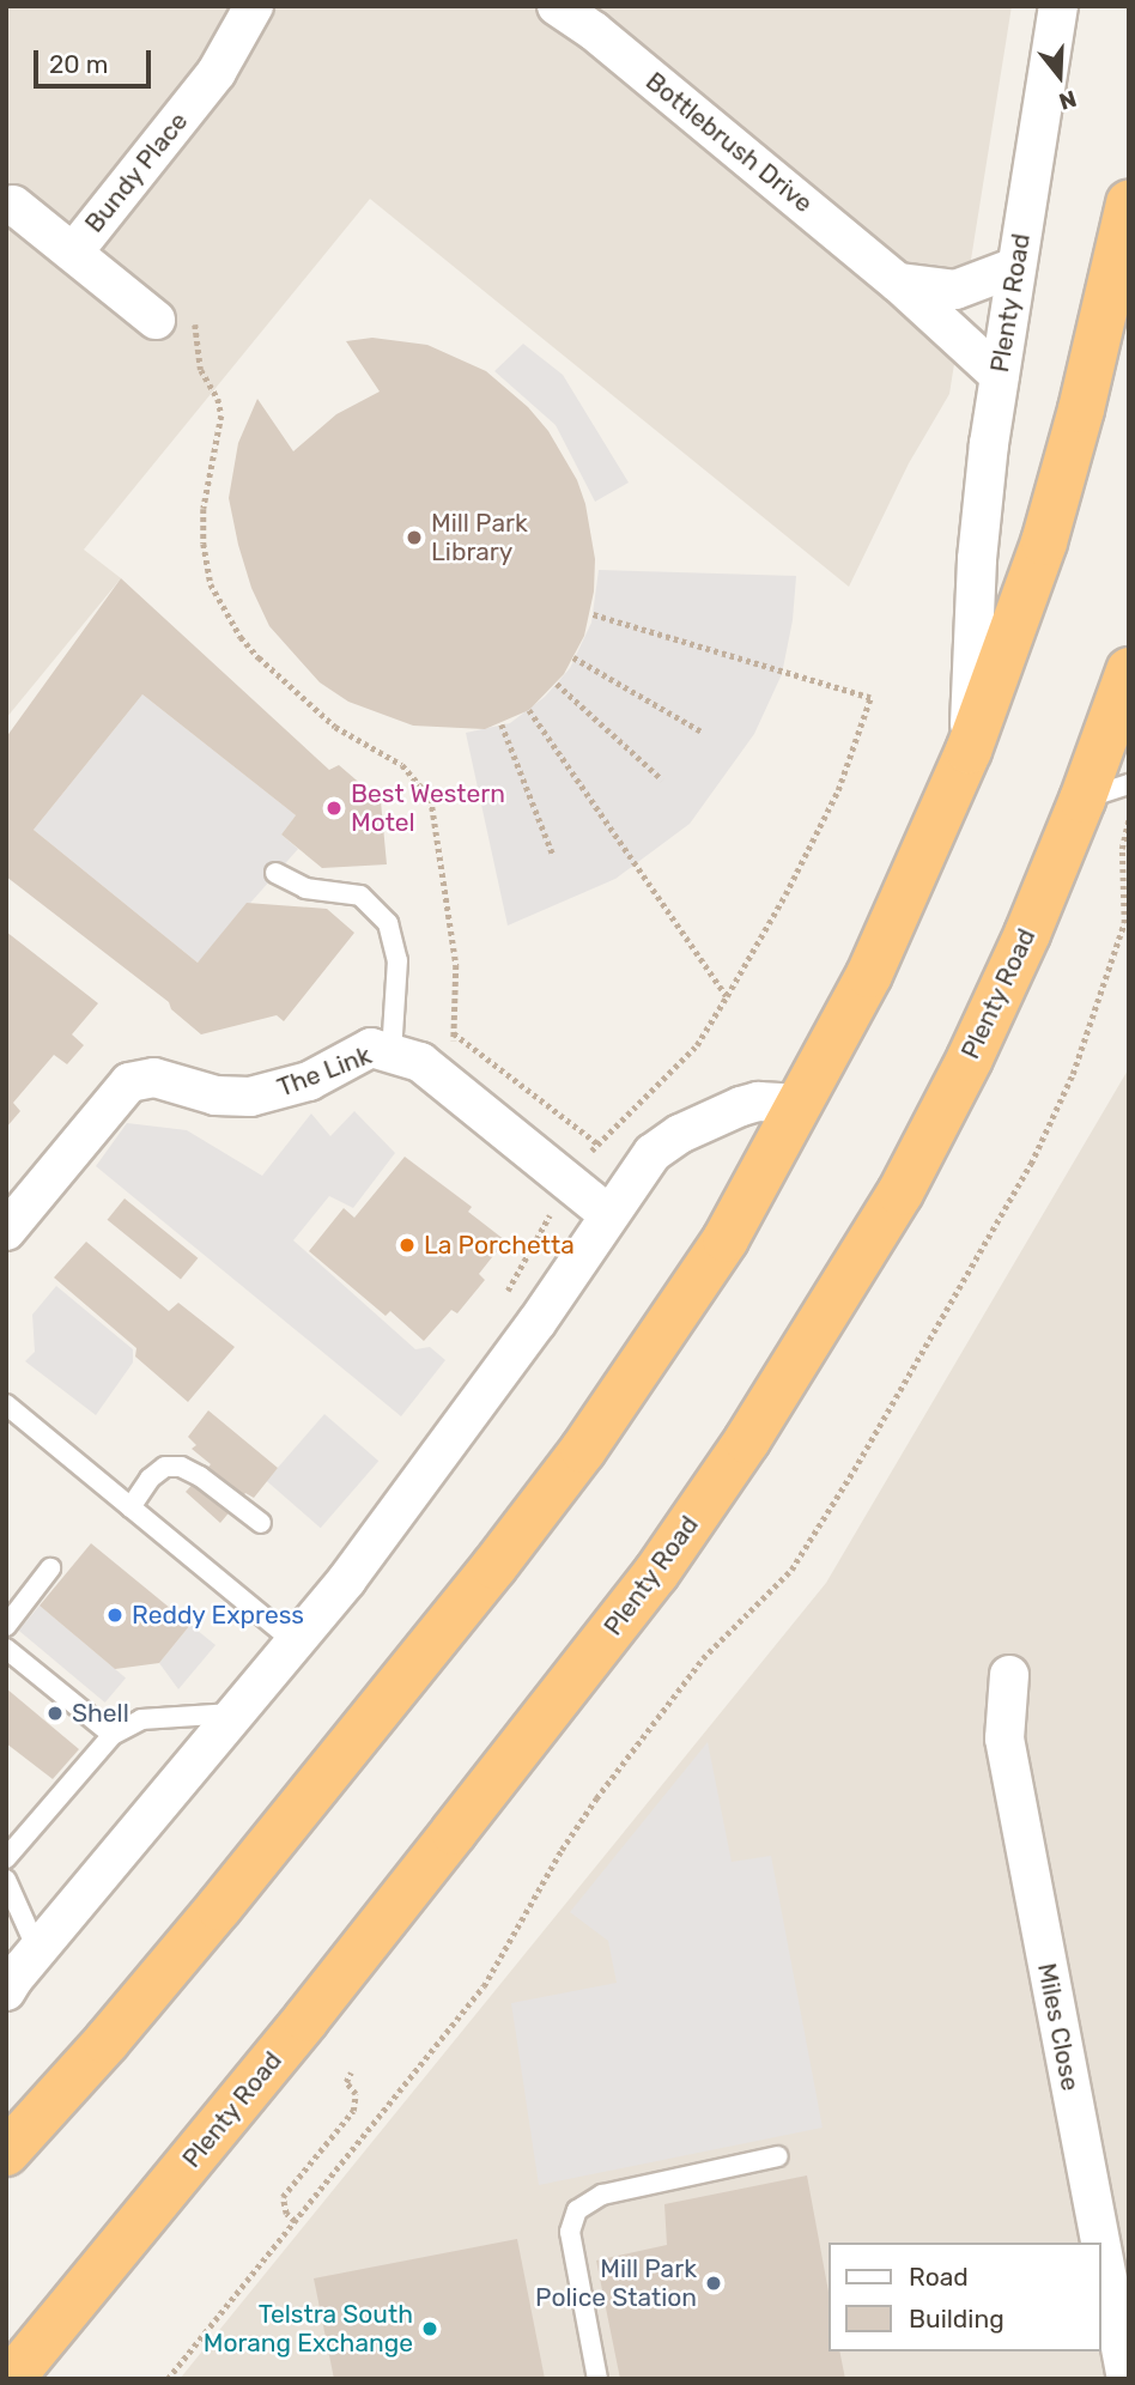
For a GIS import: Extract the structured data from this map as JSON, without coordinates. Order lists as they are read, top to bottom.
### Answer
{
  "streets": {
    "highway": ["Plenty Road"],
    "street": [
      "Bottlebrush Drive",
      "Bundy Place",
      "The Link",
      "Miles Close"
    ]
  },
  "crossings": [
    ["Bottlebrush Drive", "Plenty Road"]
  ],
  "places": [
    "Mill Park Library",
    "Best Western Motel",
    "La Porchetta",
    "Reddy Express",
    "Shell",
    "Mill Park Police Station",
    "Telstra South Morang Exchange"
  ],
  "legend": ["Road", "Building"],
  "scale_bar": "20 m",
  "north": "bottom"
}
